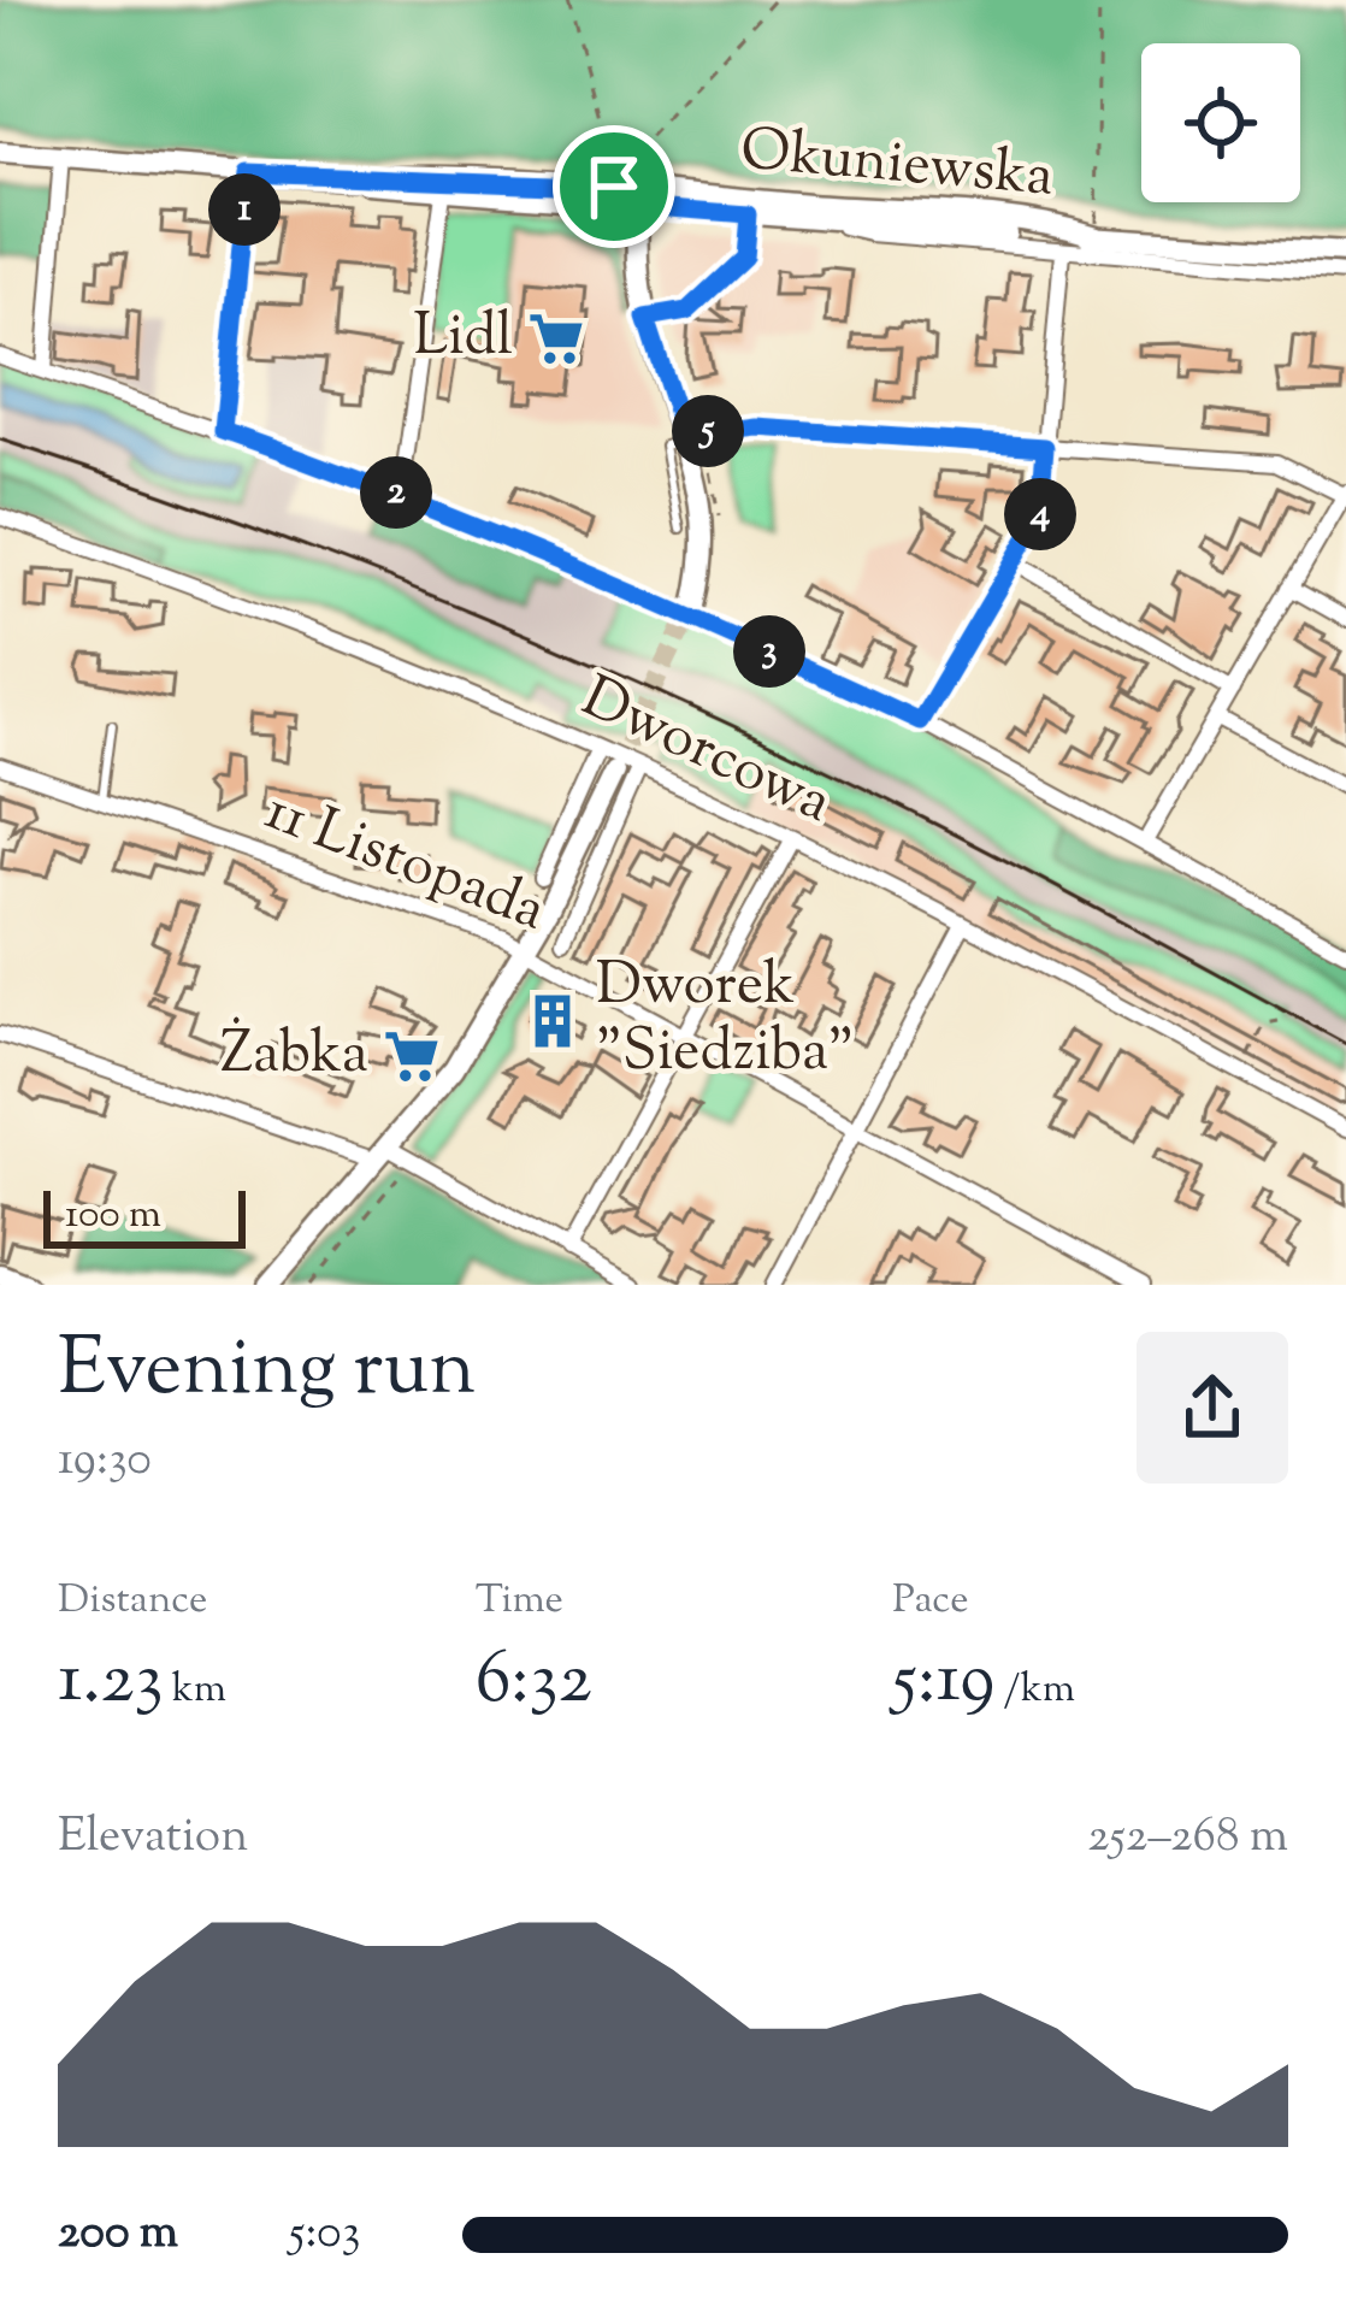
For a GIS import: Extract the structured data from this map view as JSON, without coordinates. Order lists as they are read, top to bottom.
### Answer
{
  "streets": {
    "main road": ["Okuniewska"],
    "street": ["Dworcowa", "11 Listopada"]
  },
  "places": {
    "supermarket": ["Lidl", "Żabka"],
    "building": ["Dworek \"Siedziba\""]
  },
  "scale_bar": "100 m",
  "page": {
    "pins": [
      "1",
      "5",
      "2",
      "4",
      "3"
    ],
    "scale": "100 m",
    "heading": ["Evening run", "19:30"],
    "stats": [
      ["Distance", "1.23 km"],
      ["Time", "6:32"],
      ["Pace", "5:19 /km"]
    ],
    "chart": ["Elevation", "252–268 m"],
    "list": [
      {
        "name": "200 m",
        "note": "5:03"
      }
    ]
  }
}
